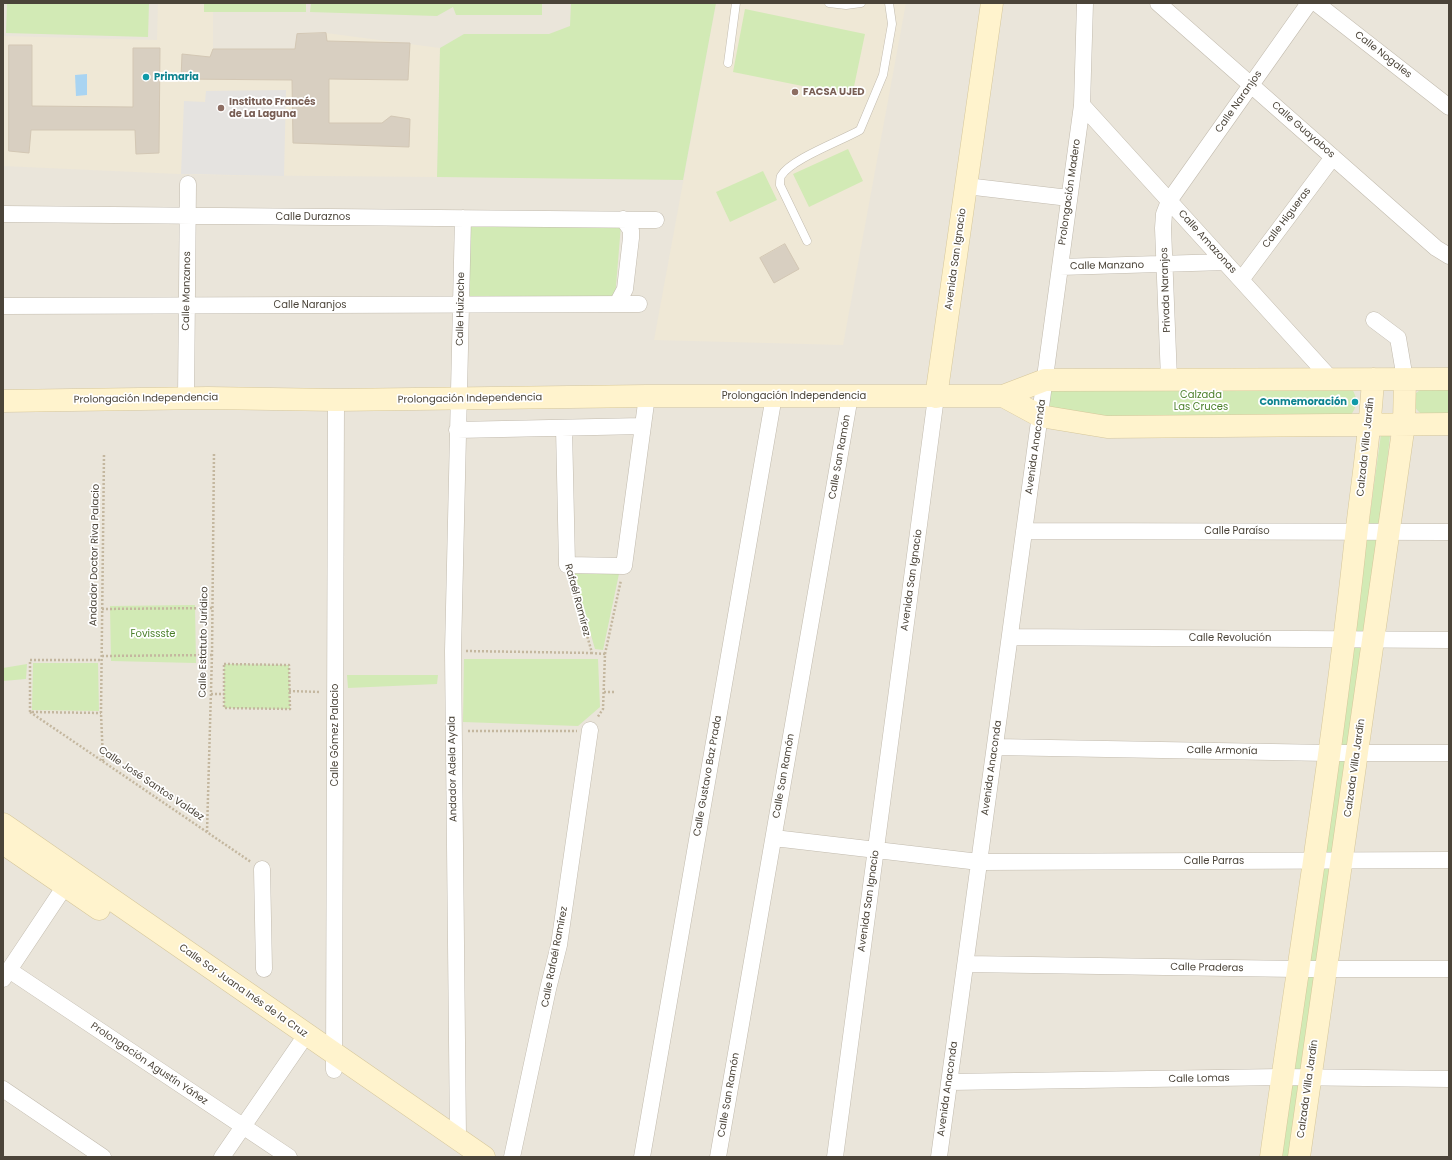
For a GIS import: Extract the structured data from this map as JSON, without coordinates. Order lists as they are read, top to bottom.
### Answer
{
  "streets": {
    "street": [
      "Calle Nogales",
      "Calle Naranjos",
      "Calle Guayabos",
      "Prolongación Madero",
      "Calle Duraznos",
      "Calle Higueras",
      "Calle Amazonas",
      "Avenida San Ignacio",
      "Calle Manzano",
      "Privada Naranjos",
      "Calle Manzanos",
      "Calle Huizache",
      "Prolongación Independencia",
      "Avenida Anaconda",
      "Calzada Villa Jardín",
      "Calle San Ramón",
      "Calle Paraíso",
      "Rafaél Ramírez",
      "Calle Revolución",
      "Calle Gómez Palacio",
      "Calle Armonía",
      "Andador Adela Ayala",
      "Calle Gustavo Baz Prada",
      "Calle Parras",
      "Calle Rafaél Ramírez",
      "Calle Praderas",
      "Calle Sor Juana Inés de la Cruz",
      "Prolongación Agustín Yáñez",
      "Calle Lomas"
    ],
    "path": ["Andador Doctor Riva Palacio", "Calle Estatuto Jurídico", "Calle José Santos Valdez"]
  },
  "crossings": [
    ["Calle Naranjos", "Calle Guayabos"],
    ["Calle Naranjos", "Calle Amazonas"],
    ["Calle Naranjos", "Privada Naranjos"],
    ["Calle Naranjos", "Calle Manzanos"],
    ["Calle Naranjos", "Calle Huizache"],
    ["Calle Guayabos", "Calle Higueras"],
    ["Prolongación Madero", "Calle Amazonas"],
    ["Prolongación Madero", "Calle Manzano"],
    ["Prolongación Madero", "Avenida Anaconda"],
    ["Calle Duraznos", "Calle Manzanos"],
    ["Calle Duraznos", "Calle Huizache"],
    ["Calle Higueras", "Calle Amazonas"],
    ["Calle Amazonas", "Calle Manzano"],
    ["Calle Amazonas", "Privada Naranjos"],
    ["Avenida San Ignacio", "Prolongación Independencia"],
    ["Avenida San Ignacio", "Calle Parras"],
    ["Calle Manzano", "Privada Naranjos"],
    ["Calle Manzanos", "Prolongación Independencia"],
    ["Calle Huizache", "Prolongación Independencia"],
    ["Calle Huizache", "Andador Adela Ayala"],
    ["Prolongación Independencia", "Calle San Ramón"],
    ["Prolongación Independencia", "Calle Gómez Palacio"],
    ["Prolongación Independencia", "Andador Adela Ayala"],
    ["Prolongación Independencia", "Calle Gustavo Baz Prada"],
    ["Avenida Anaconda", "Calle Paraíso"],
    ["Avenida Anaconda", "Calle Revolución"],
    ["Avenida Anaconda", "Calle Armonía"],
    ["Avenida Anaconda", "Calle Parras"],
    ["Avenida Anaconda", "Calle Praderas"],
    ["Avenida Anaconda", "Calle Lomas"],
    ["Calzada Villa Jardín", "Calle Paraíso"],
    ["Calzada Villa Jardín", "Calle Revolución"],
    ["Calzada Villa Jardín", "Calle Armonía"],
    ["Calzada Villa Jardín", "Calle Parras"],
    ["Calzada Villa Jardín", "Calle Praderas"],
    ["Calzada Villa Jardín", "Calle Lomas"],
    ["Calle San Ramón", "Calle Parras"],
    ["Andador Doctor Riva Palacio", "Calle José Santos Valdez"],
    ["Calle Estatuto Jurídico", "Calle José Santos Valdez"],
    ["Calle Gómez Palacio", "Calle Sor Juana Inés de la Cruz"],
    ["Andador Adela Ayala", "Calle Sor Juana Inés de la Cruz"]
  ],
  "parks": ["Calzada Las Cruces", "Fovissste"],
  "places": [
    "Primaria",
    "FACSA UJED",
    "Instituto Francés de La Laguna",
    "Conmemoración"
  ]
}
